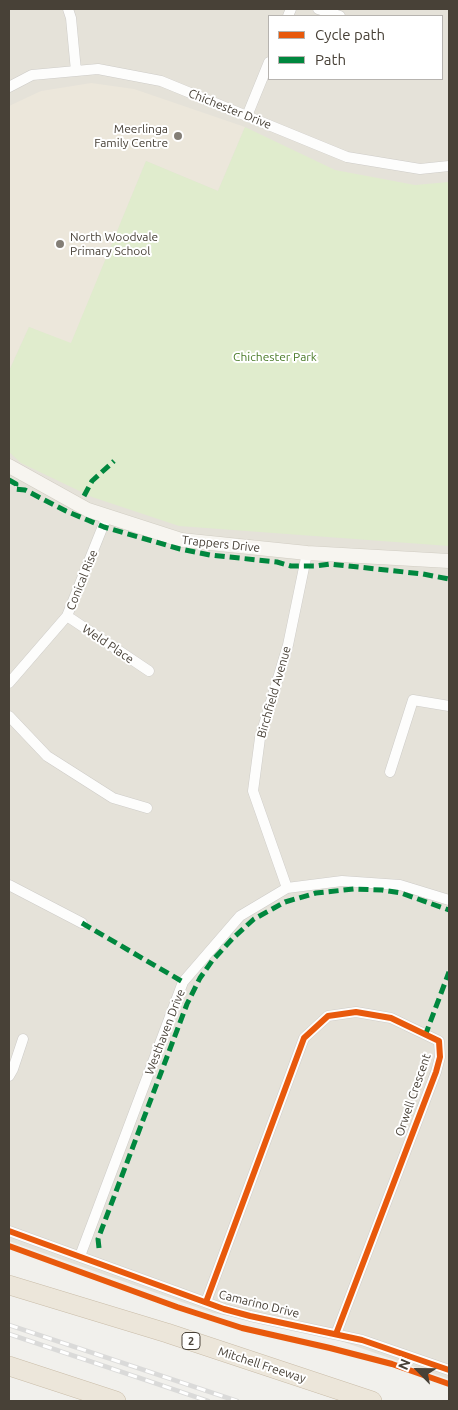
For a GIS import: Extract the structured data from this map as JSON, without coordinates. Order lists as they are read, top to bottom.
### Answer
{
  "streets": {
    "highway": ["2", "Mitchell Freeway"],
    "main road": ["Trappers Drive"],
    "street": [
      "Chichester Drive",
      "Conical Rise",
      "Weld Place",
      "Birchfield Avenue",
      "Westhaven Drive",
      "Orwell Crescent",
      "Camarino Drive"
    ]
  },
  "crossings": [
    ["Trappers Drive", "Conical Rise"],
    ["Trappers Drive", "Birchfield Avenue"],
    ["Conical Rise", "Weld Place"],
    ["Birchfield Avenue", "Westhaven Drive"],
    ["Westhaven Drive", "Camarino Drive"],
    ["Orwell Crescent", "Camarino Drive"]
  ],
  "parks": ["Chichester Park"],
  "places": ["Meerlinga Family Centre", "North Woodvale Primary School"],
  "legend": ["Cycle path", "Path"],
  "north": "top left"
}
